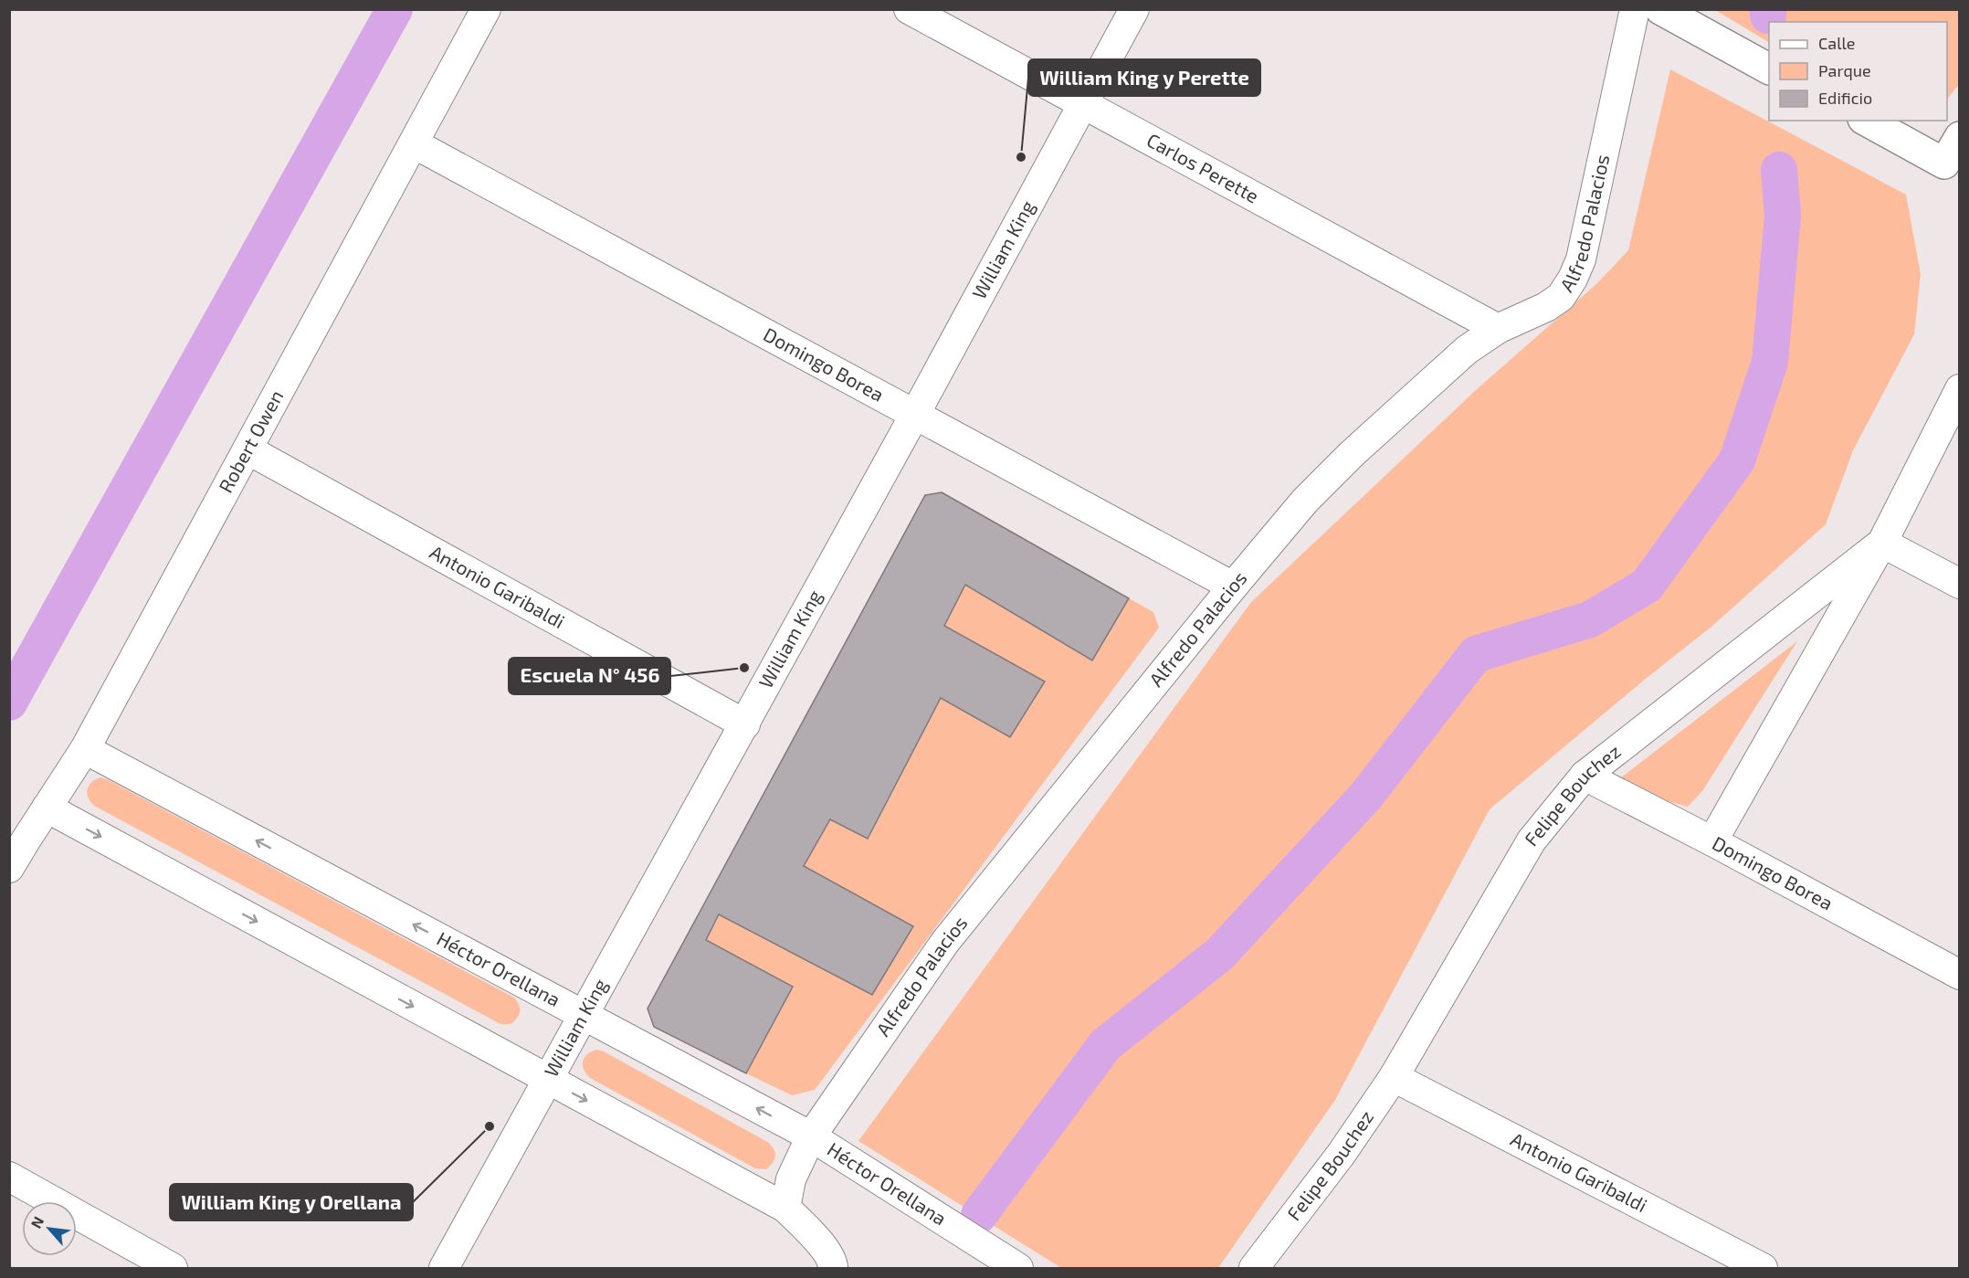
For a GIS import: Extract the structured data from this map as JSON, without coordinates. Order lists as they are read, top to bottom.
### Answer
{
  "streets": {
    "street": [
      "Carlos Perette",
      "Alfredo Palacios",
      "William King",
      "Domingo Borea",
      "Robert Owen",
      "Antonio Garibaldi",
      "Felipe Bouchez",
      "Héctor Orellana"
    ]
  },
  "crossings": [
    ["Carlos Perette", "Alfredo Palacios"],
    ["Carlos Perette", "William King"],
    ["Alfredo Palacios", "Domingo Borea"],
    ["Alfredo Palacios", "Héctor Orellana"],
    ["William King", "Domingo Borea"],
    ["William King", "Antonio Garibaldi"],
    ["William King", "Héctor Orellana"],
    ["Domingo Borea", "Robert Owen"],
    ["Domingo Borea", "Felipe Bouchez"],
    ["Robert Owen", "Antonio Garibaldi"],
    ["Robert Owen", "Héctor Orellana"],
    ["Antonio Garibaldi", "Felipe Bouchez"]
  ],
  "places": ["William King y Perette", "Escuela N° 456", "William King y Orellana"],
  "legend": ["Calle", "Parque", "Edificio"],
  "north": "top left"
}
